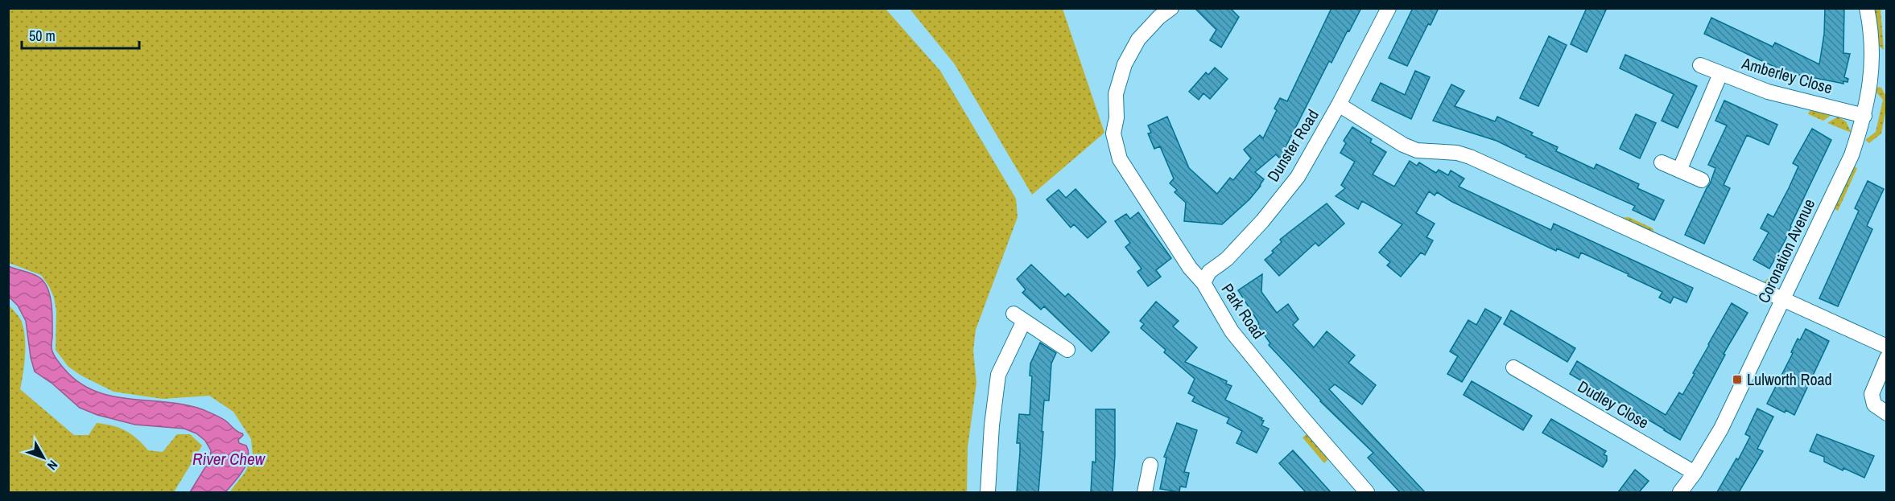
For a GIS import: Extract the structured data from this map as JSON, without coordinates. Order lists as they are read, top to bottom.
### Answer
{
  "streets": {
    "street": [
      "Amberley Close",
      "Dunster Road",
      "Coronation Avenue",
      "Park Road",
      "Dudley Close"
    ]
  },
  "crossings": [
    ["Amberley Close", "Coronation Avenue"],
    ["Dunster Road", "Park Road"],
    ["Coronation Avenue", "Dudley Close"]
  ],
  "water": ["River Chew"],
  "places": {
    "transit": ["Lulworth Road"]
  },
  "scale_bar": "50 m",
  "north": "bottom right"
}
